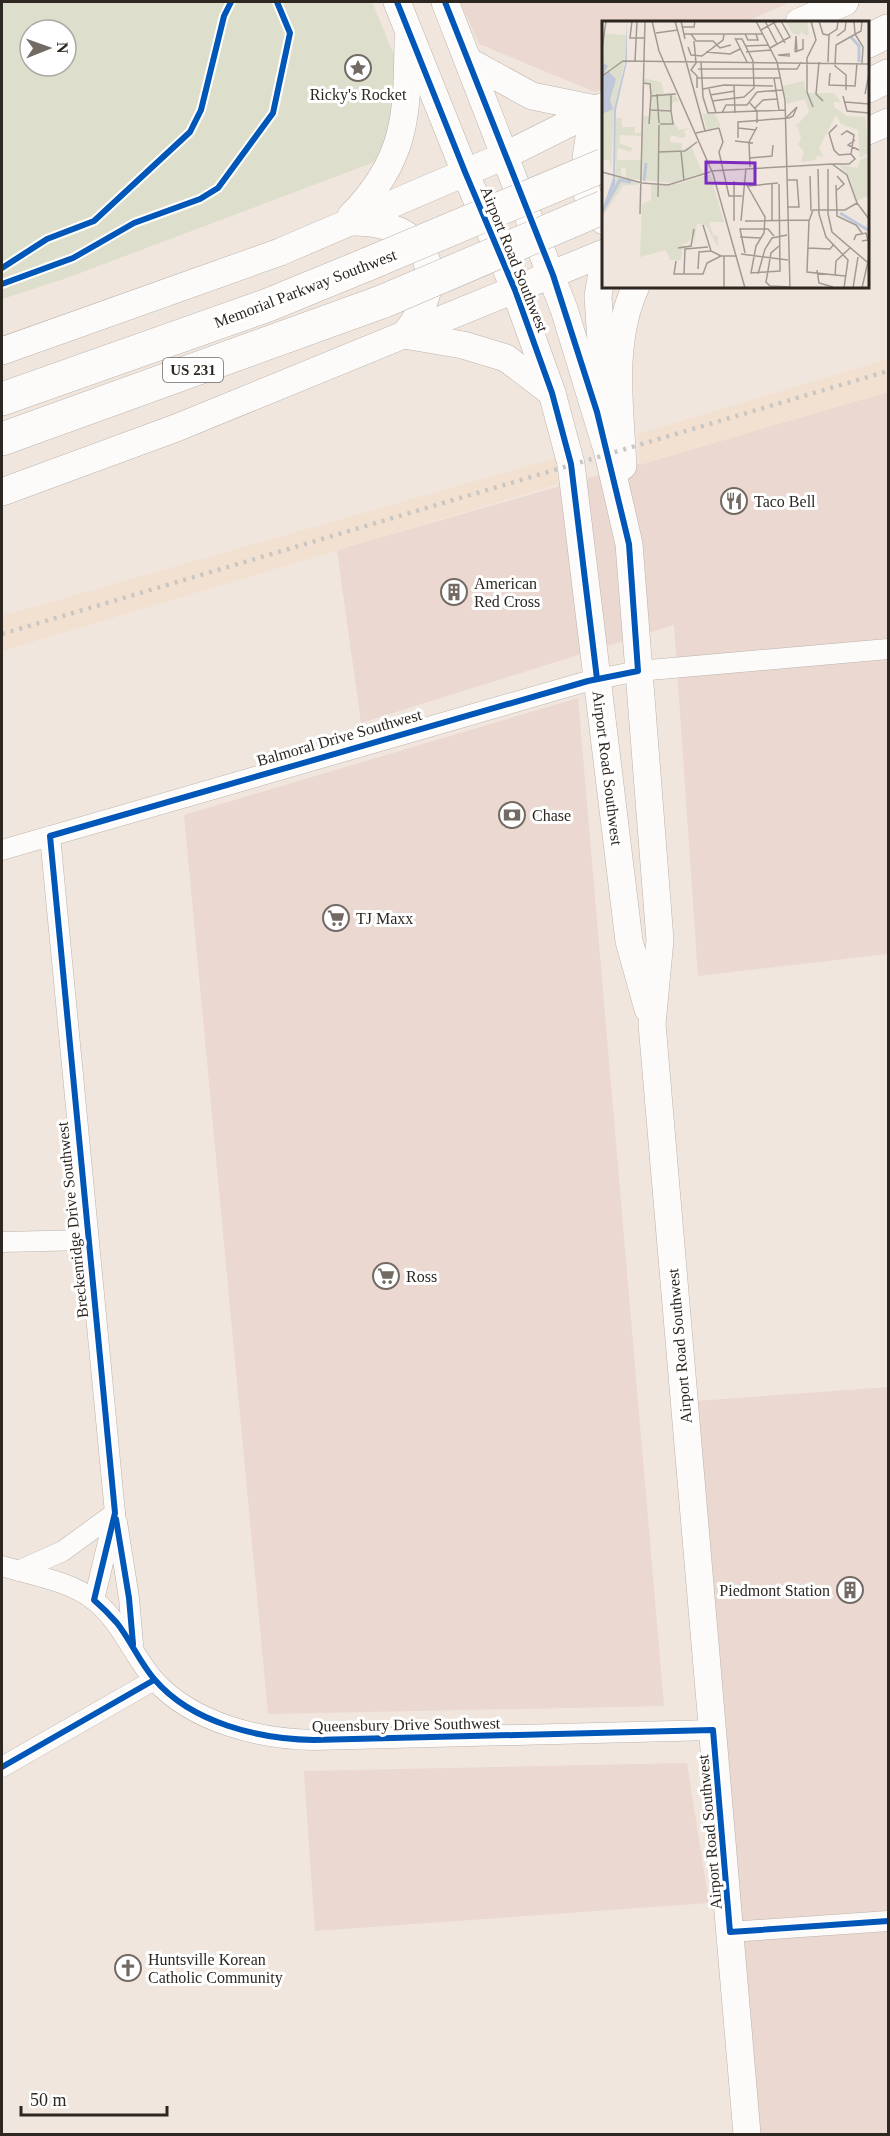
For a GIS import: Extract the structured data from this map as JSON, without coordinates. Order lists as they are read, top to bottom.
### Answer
{
  "streets": {
    "highway": ["Memorial Parkway Southwest", "US 231"],
    "main road": ["Airport Road Southwest"],
    "street": ["Balmoral Drive Southwest", "Breckenridge Drive Southwest", "Queensbury Drive Southwest"]
  },
  "crossings": [
    ["Airport Road Southwest", "Balmoral Drive Southwest"],
    ["Airport Road Southwest", "Queensbury Drive Southwest"],
    ["Balmoral Drive Southwest", "Breckenridge Drive Southwest"],
    ["Breckenridge Drive Southwest", "Queensbury Drive Southwest"]
  ],
  "places": {
    "place": ["Ricky's Rocket"],
    "restaurant": ["Taco Bell"],
    "building": ["American Red Cross", "Piedmont Station"],
    "bank": ["Chase"],
    "supermarket": ["TJ Maxx", "Ross"],
    "church": ["Huntsville Korean Catholic Community"]
  },
  "scale_bar": "50 m",
  "north": "right"
}
